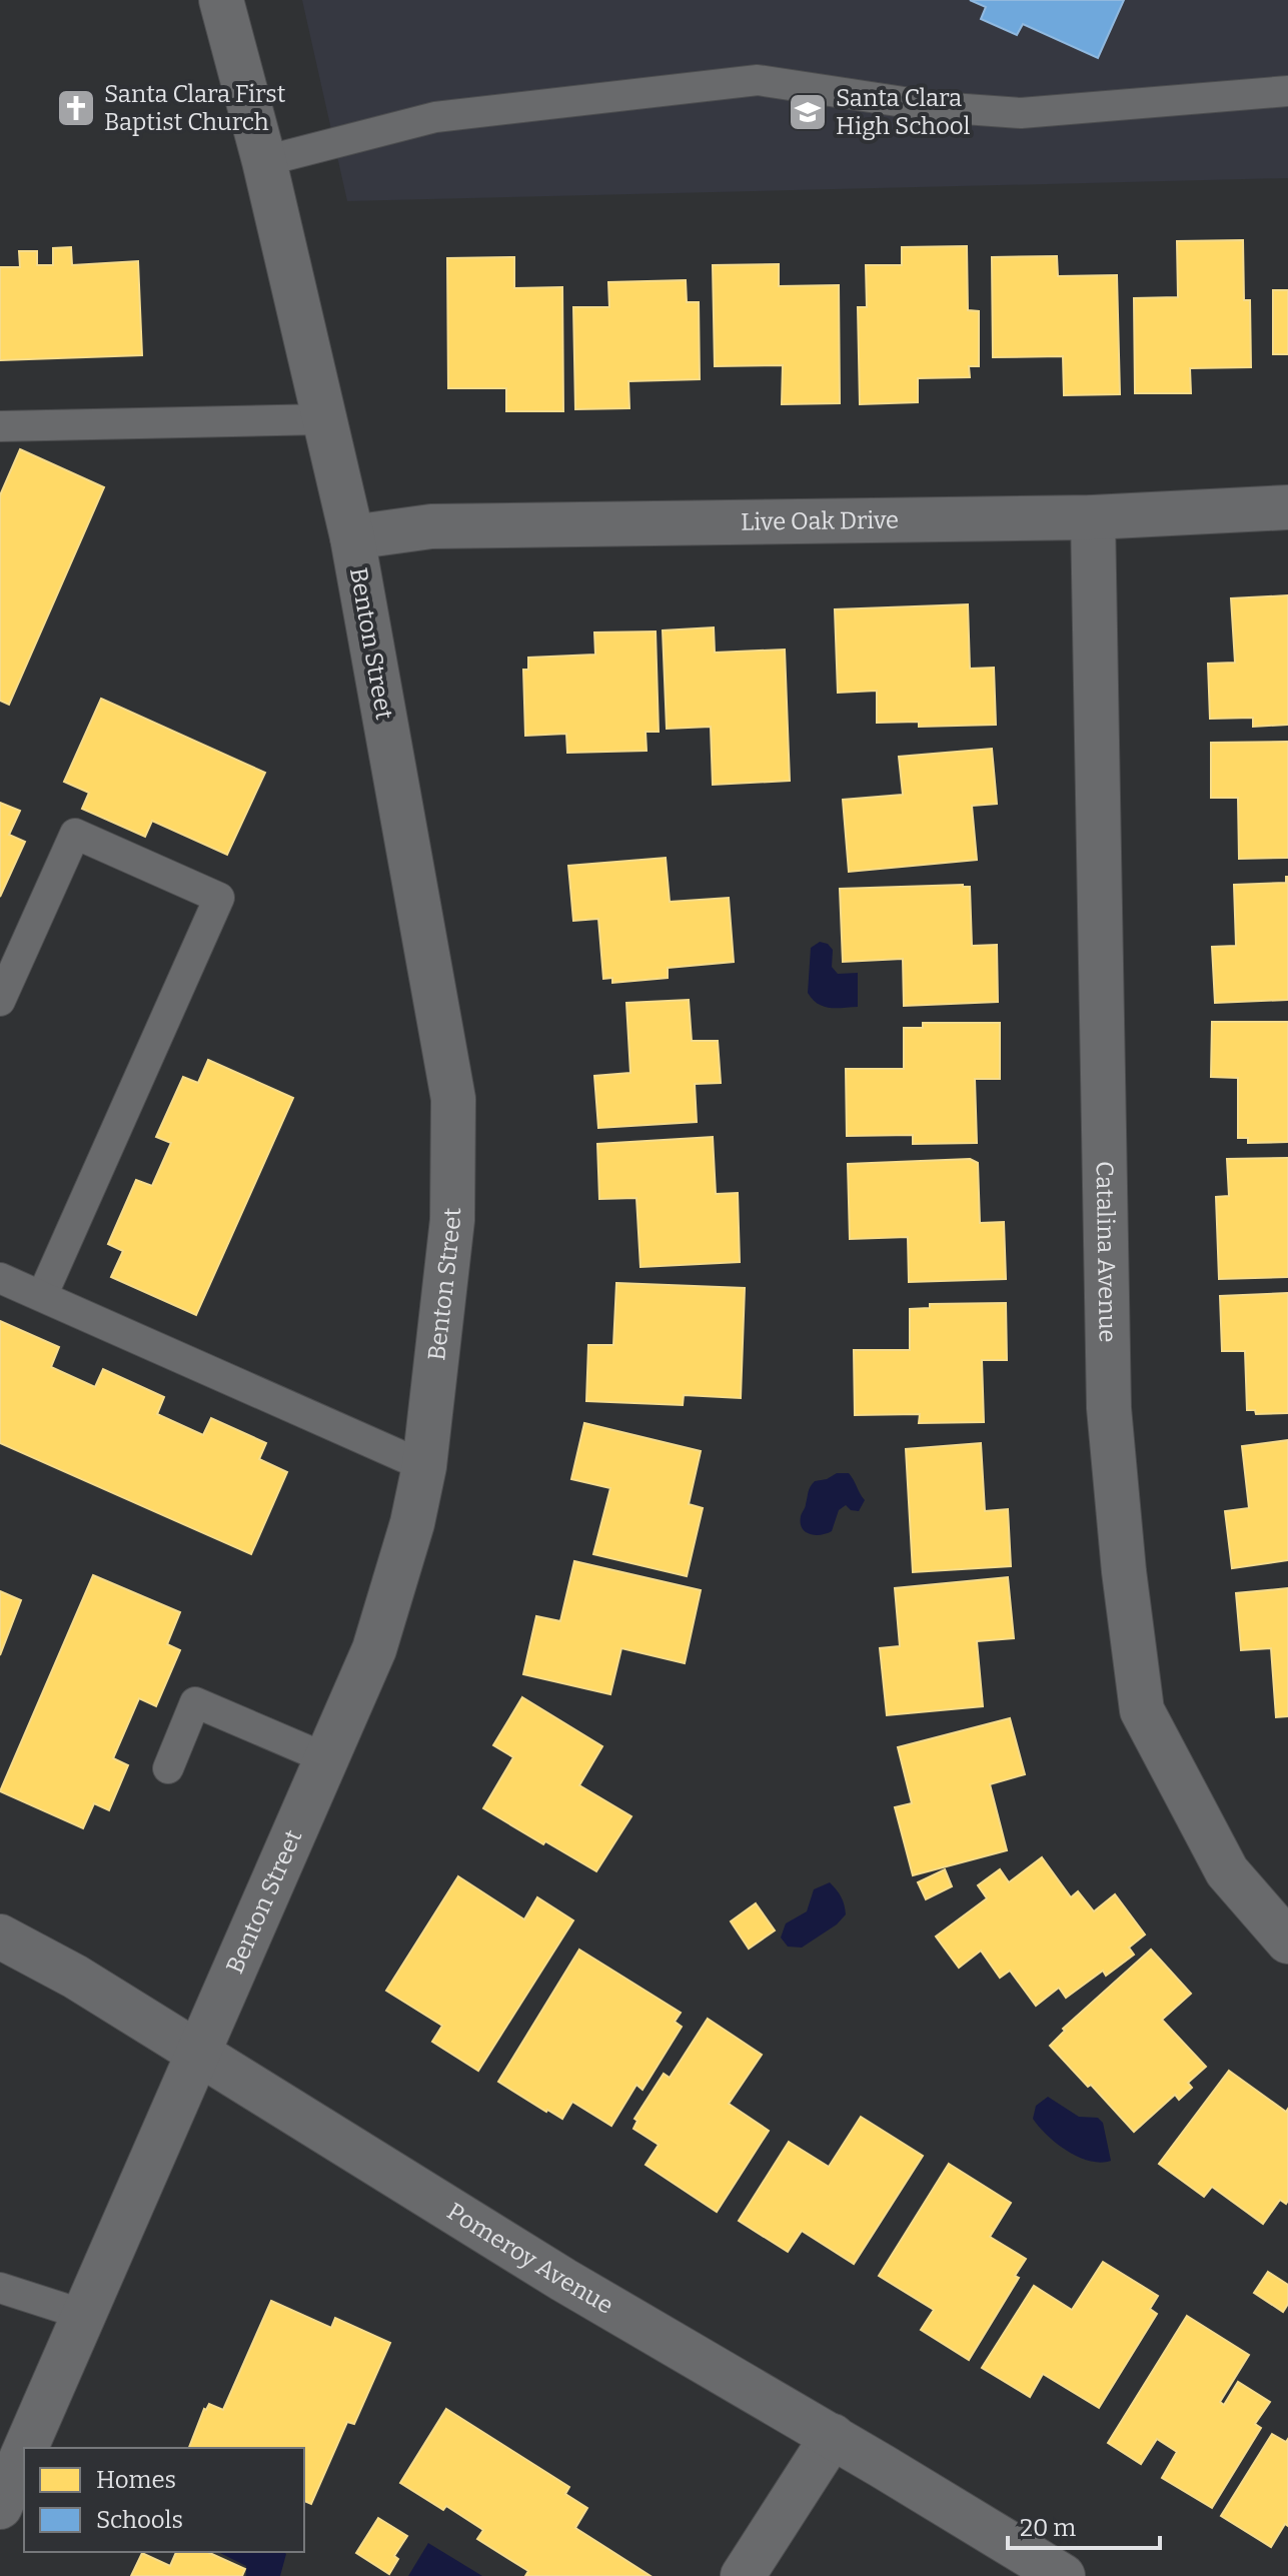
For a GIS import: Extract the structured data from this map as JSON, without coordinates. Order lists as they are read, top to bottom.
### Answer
{
  "streets": {
    "street": [
      "Live Oak Drive",
      "Benton Street",
      "Catalina Avenue",
      "Pomeroy Avenue"
    ]
  },
  "crossings": [
    ["Live Oak Drive", "Benton Street"],
    ["Live Oak Drive", "Catalina Avenue"],
    ["Benton Street", "Pomeroy Avenue"]
  ],
  "places": {
    "church": ["Santa Clara First Baptist Church"],
    "school or university": ["Santa Clara High School"]
  },
  "legend": ["Homes", "Schools"],
  "scale_bar": "20 m"
}
